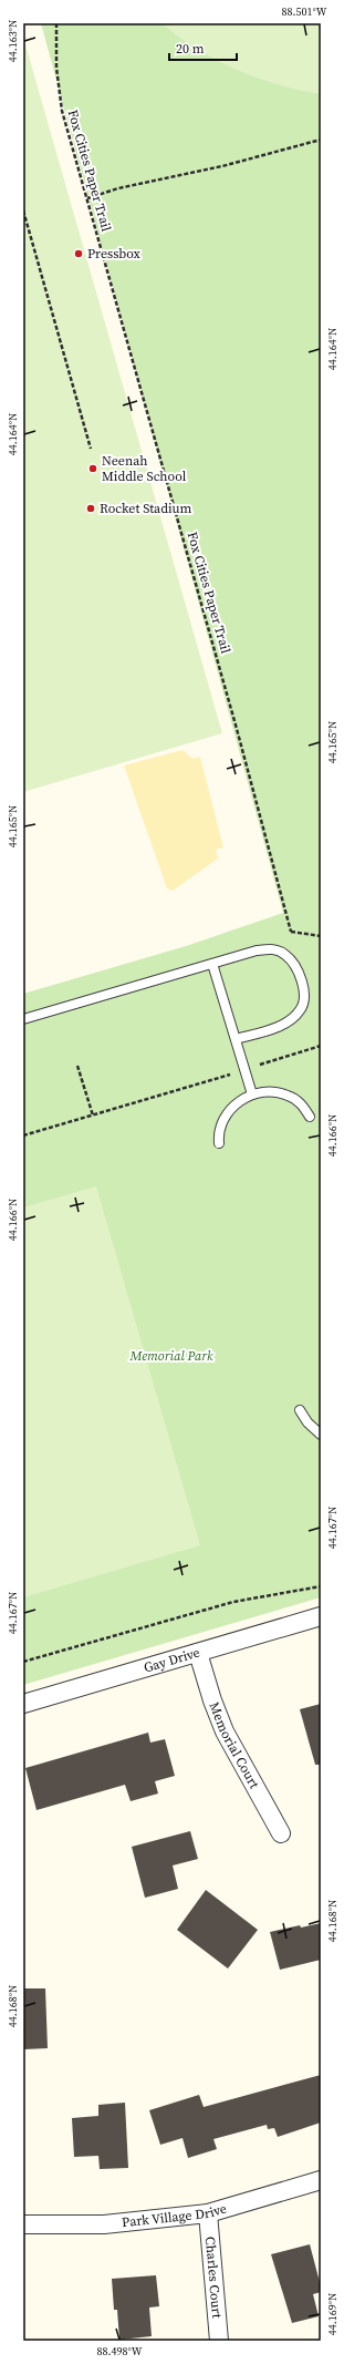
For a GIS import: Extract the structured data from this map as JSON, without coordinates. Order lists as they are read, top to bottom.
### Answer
{
  "streets": {
    "street": [
      "Gay Drive",
      "Memorial Court",
      "Park Village Drive",
      "Charles Court"
    ],
    "path": ["Fox Cities Paper Trail"]
  },
  "crossings": [
    ["Gay Drive", "Memorial Court"],
    ["Park Village Drive", "Charles Court"]
  ],
  "parks": ["Memorial Park"],
  "places": ["Pressbox", "Neenah Middle School", "Rocket Stadium"],
  "scale_bar": "20 m",
  "coordinates": [
    "88.501°W",
    "44.163°N",
    "44.164°N",
    "44.165°N",
    "44.166°N",
    "44.167°N",
    "44.168°N",
    "44.169°N",
    "88.498°W"
  ]
}
